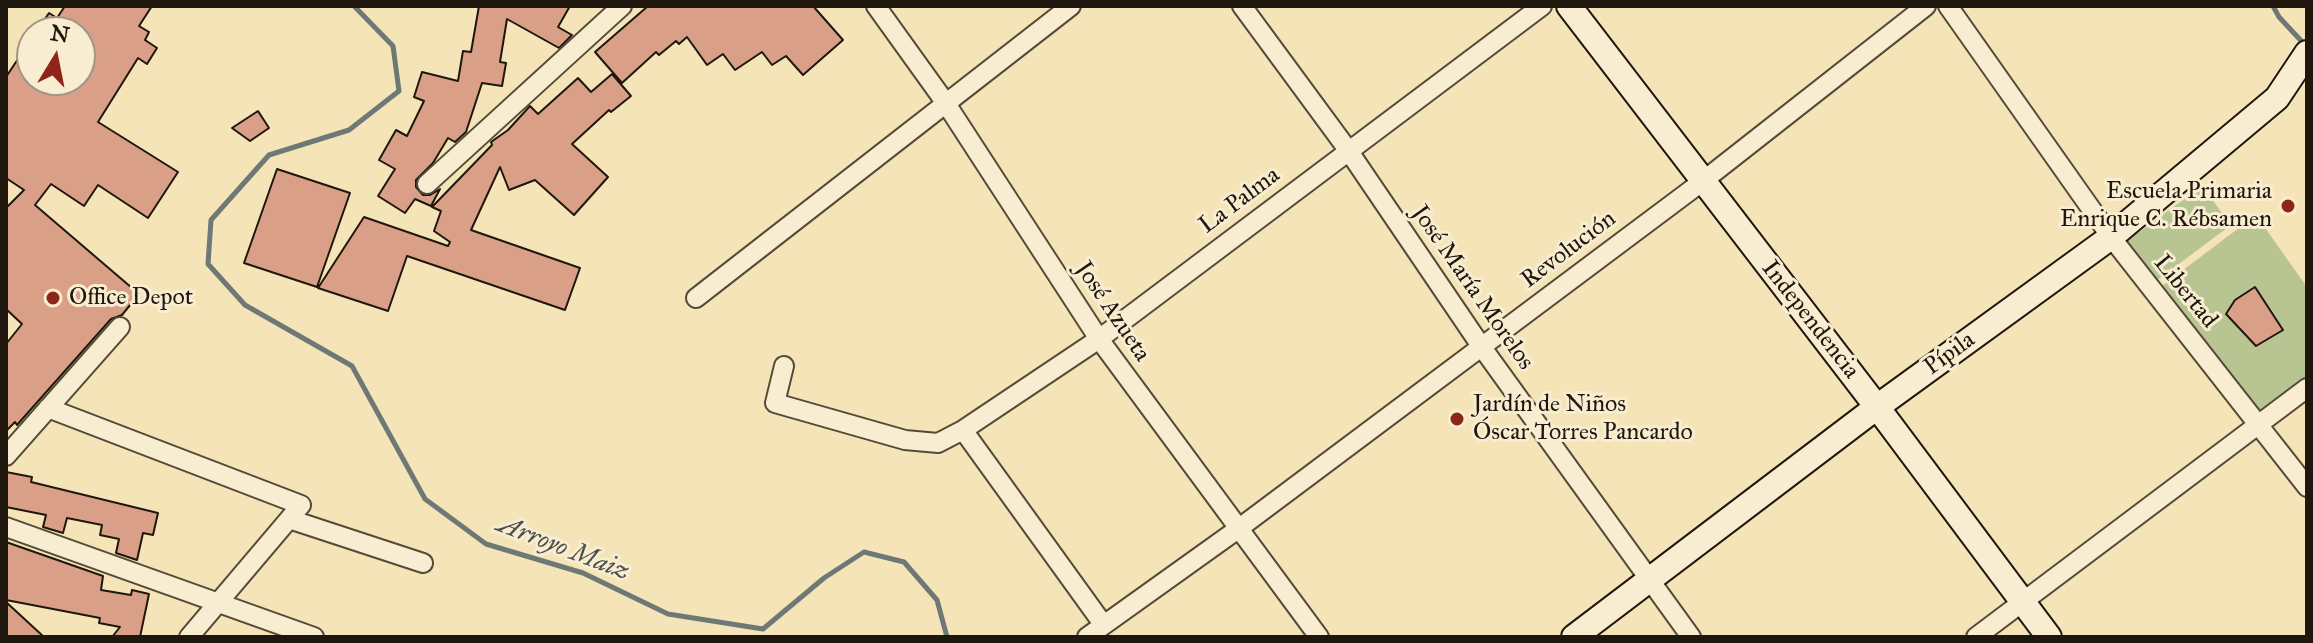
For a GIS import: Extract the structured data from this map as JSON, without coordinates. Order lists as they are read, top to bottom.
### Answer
{
  "streets": {
    "main road": ["Independencia", "Pípila"],
    "street": [
      "La Palma",
      "Revolución",
      "José María Morelos",
      "Libertad",
      "José Azueta"
    ]
  },
  "crossings": [
    ["La Palma", "José María Morelos"],
    ["La Palma", "José Azueta"],
    ["Revolución", "José María Morelos"],
    ["Revolución", "José Azueta"],
    ["Revolución", "Independencia"],
    ["José María Morelos", "Pípila"],
    ["Libertad", "Pípila"],
    ["Independencia", "Pípila"]
  ],
  "water": ["Arroyo Maiz"],
  "places": ["Escuela Primaria Enrique C. Rébsamen", "Office Depot", "Jardín de Niños Óscar Torres Pancardo"],
  "north": "top"
}
